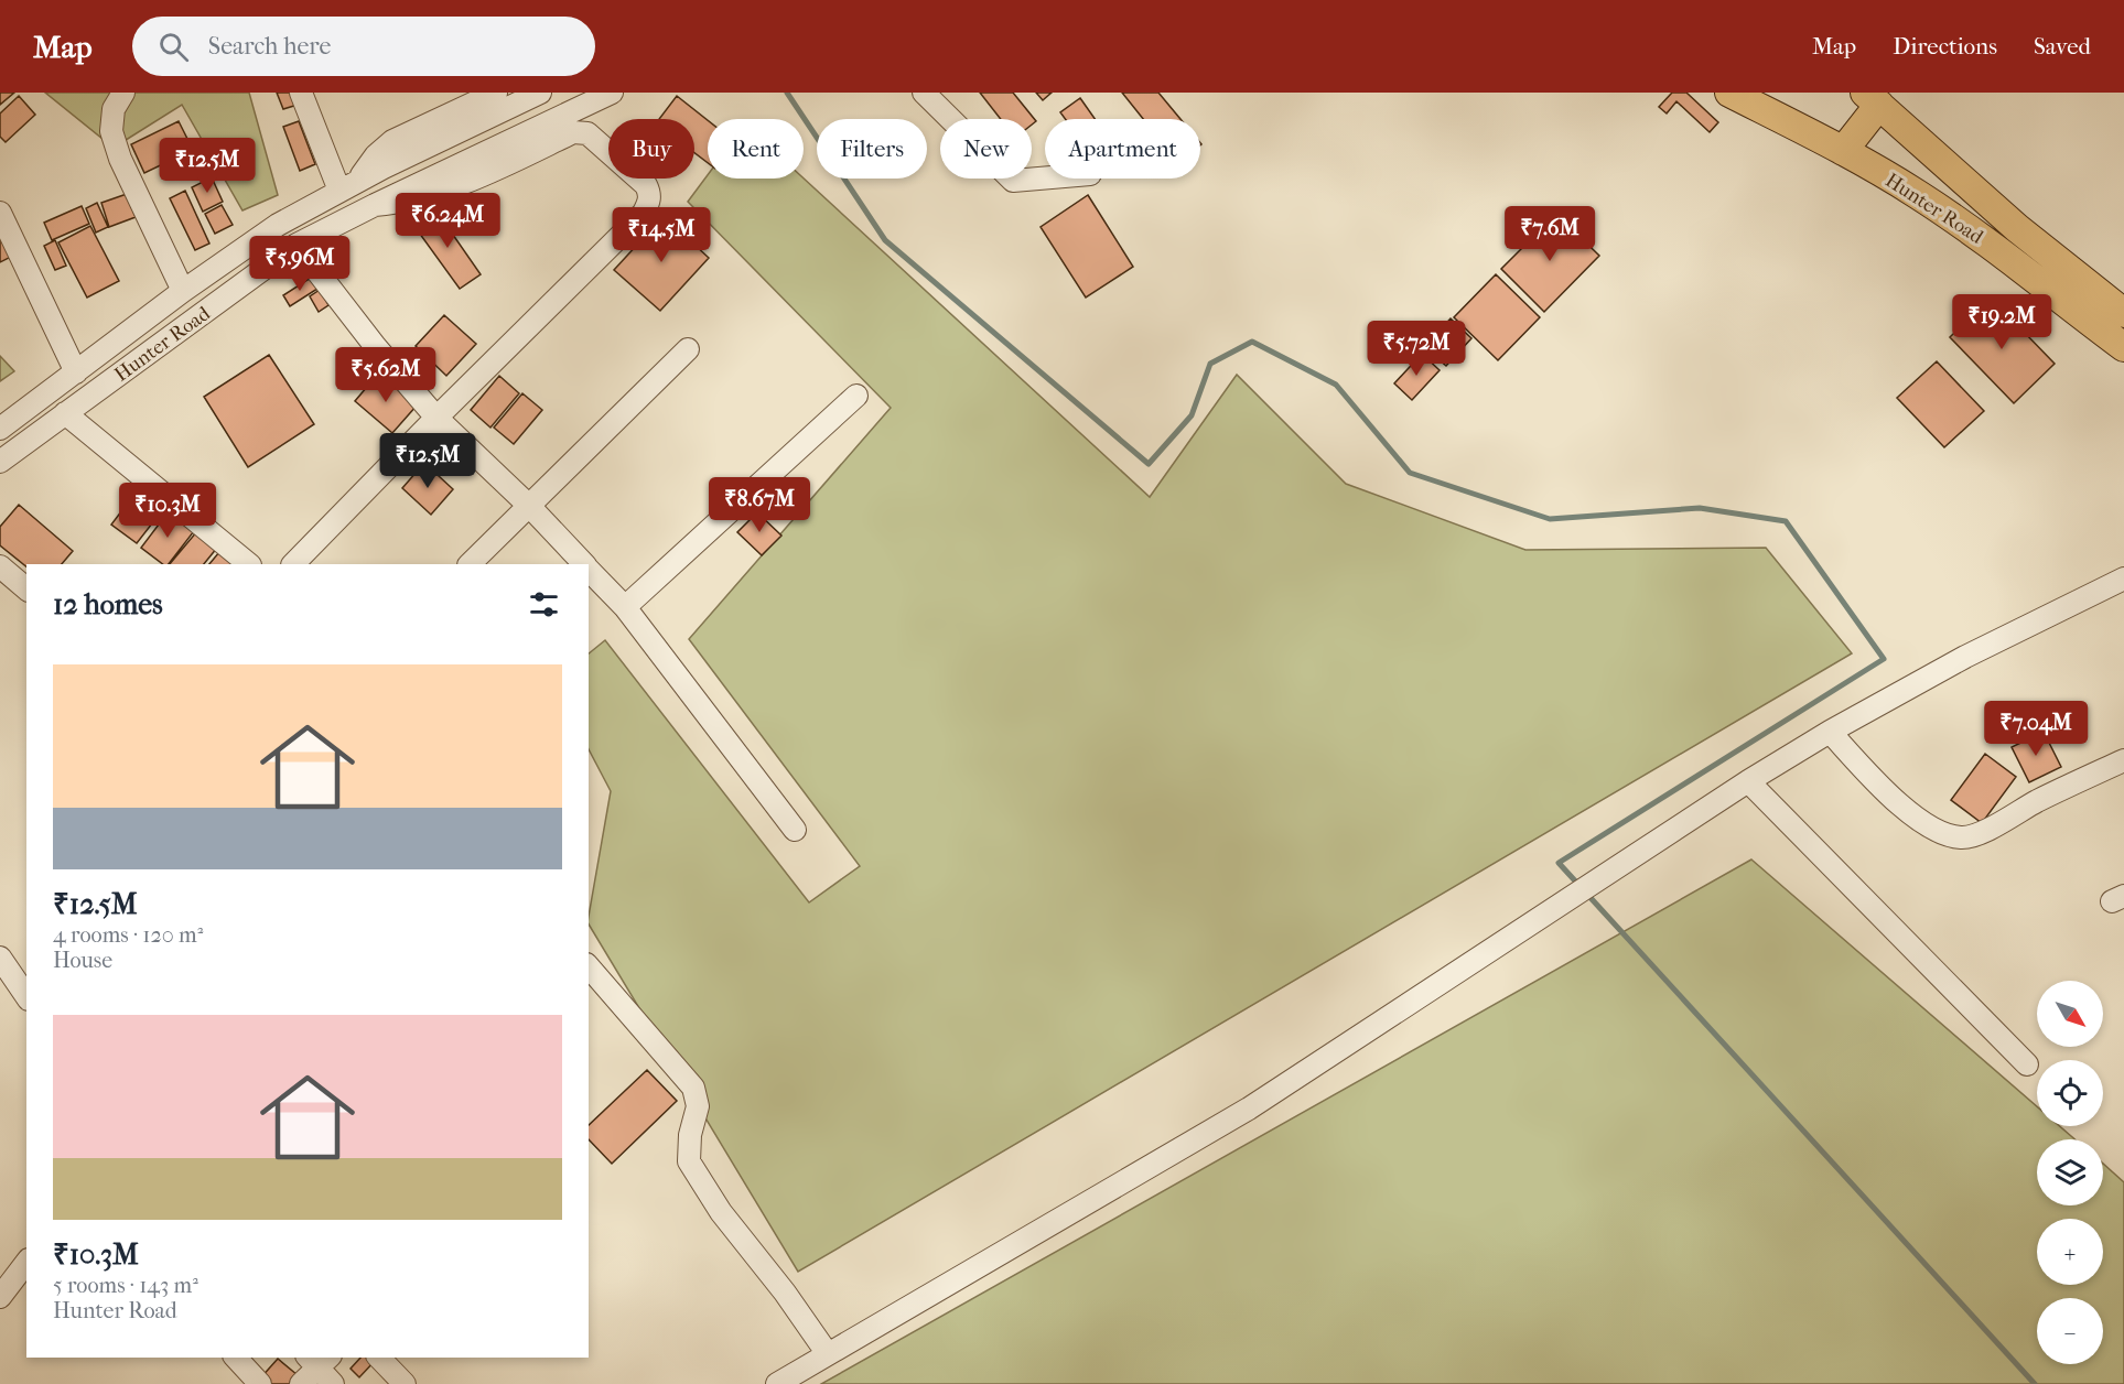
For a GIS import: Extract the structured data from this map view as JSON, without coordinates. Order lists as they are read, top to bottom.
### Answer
{
  "streets": {
    "main road": ["Hunter Road"]
  },
  "north": "bottom right",
  "page": {
    "header": "Map",
    "search": "Search here",
    "nav": ["Map", "Directions", "Saved"],
    "chip": [
      "Buy",
      "Rent",
      "Filters",
      "New",
      "Apartment"
    ],
    "price": [
      "₹12.5M",
      "₹6.24M",
      "₹7.6M",
      "₹14.5M",
      "₹5.96M",
      "₹19.2M",
      "₹5.72M",
      "₹5.62M",
      "₹12.5M",
      "₹8.67M",
      "₹10.3M",
      "₹7.04M"
    ],
    "heading": "12 homes",
    "list": [
      {
        "name": "₹12.5M",
        "note": "4 rooms · 120 m² · House"
      },
      {
        "name": "₹10.3M",
        "note": "5 rooms · 143 m² · Hunter Road"
      }
    ],
    "map_buttons": ["+", "−"]
  }
}
